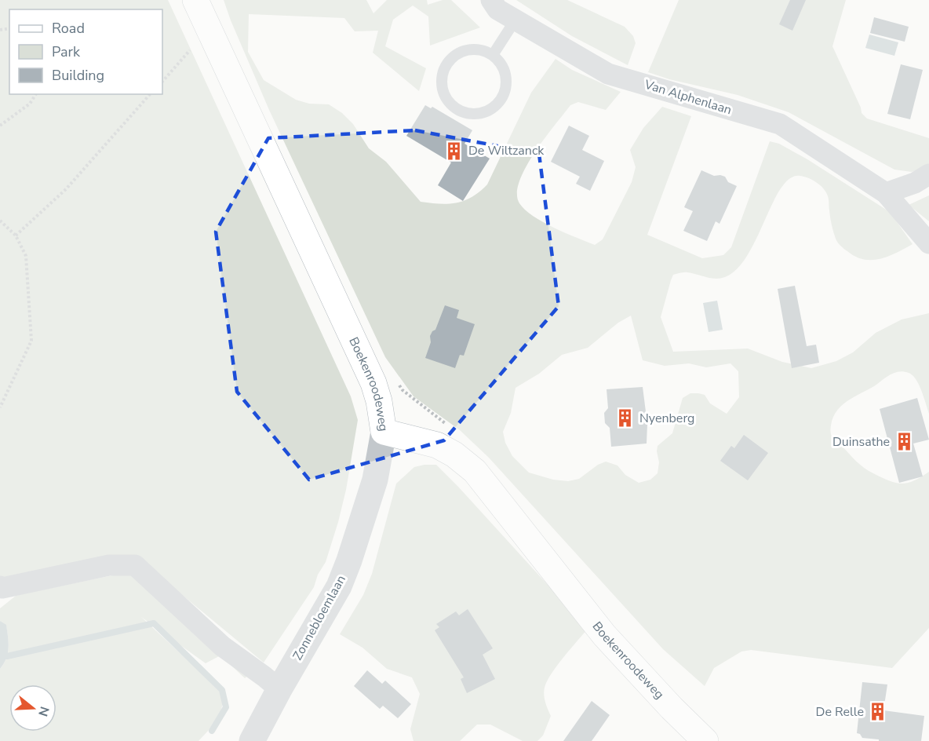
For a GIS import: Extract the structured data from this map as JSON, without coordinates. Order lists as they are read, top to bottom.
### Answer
{
  "streets": {
    "main road": ["Boekenroodeweg"],
    "street": ["Van Alphenlaan", "Zonnebloemlaan"]
  },
  "crossings": [
    ["Boekenroodeweg", "Zonnebloemlaan"]
  ],
  "places": {
    "building": [
      "De Wiltzanck",
      "Nyenberg",
      "Duinsathe",
      "De Relle"
    ]
  },
  "legend": ["Road", "Park", "Building"],
  "north": "right"
}
